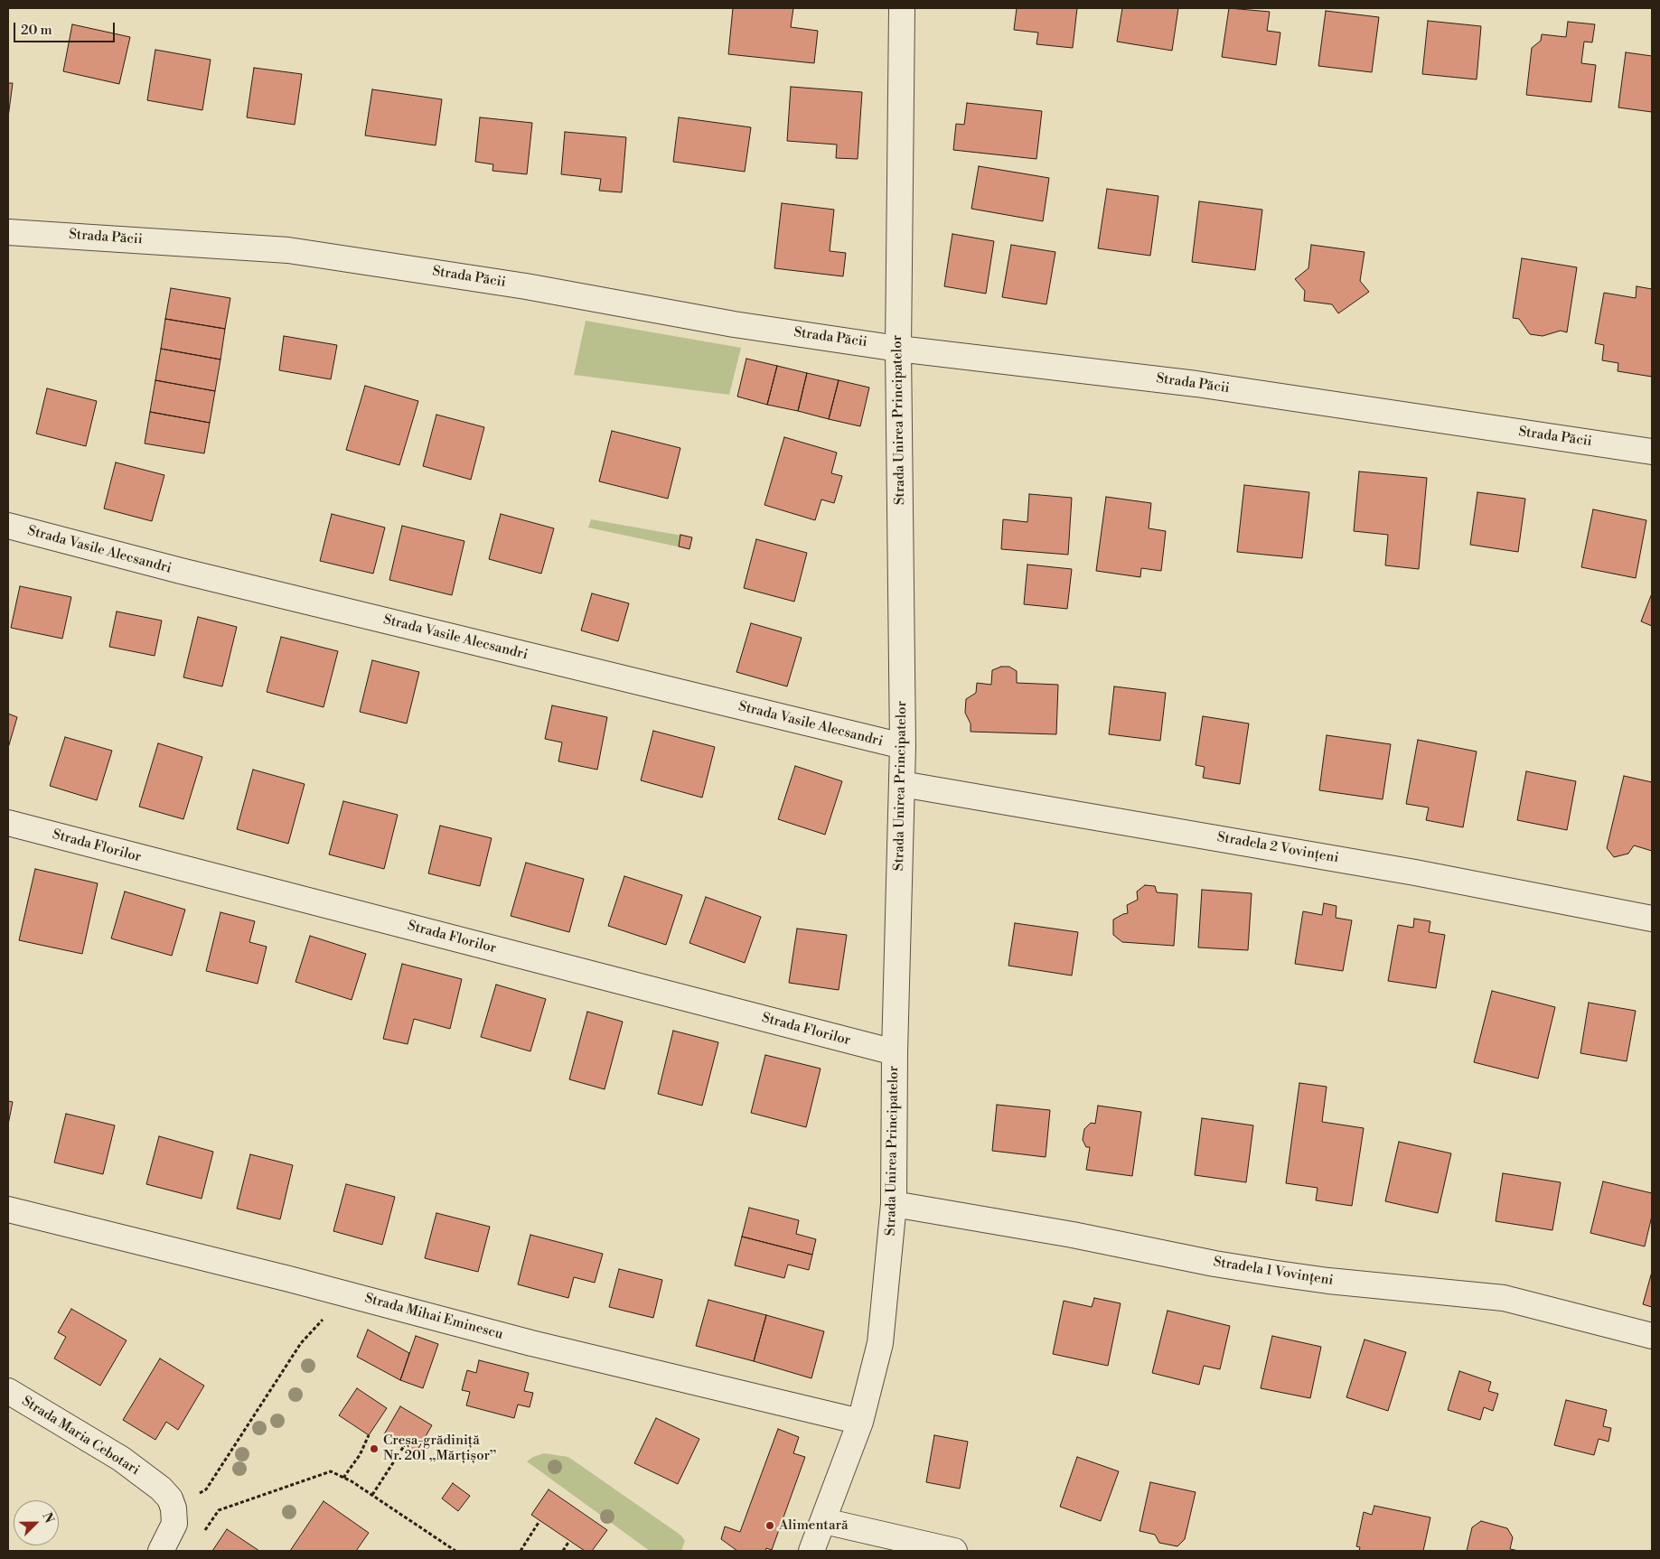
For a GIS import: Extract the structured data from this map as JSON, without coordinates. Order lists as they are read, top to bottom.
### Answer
{
  "streets": {
    "street": [
      "Strada Păcii",
      "Strada Unirea Principatelor",
      "Strada Vasile Alecsandri",
      "Strada Florilor",
      "Stradela 2 Vovințeni",
      "Stradela 1 Vovințeni",
      "Strada Mihai Eminescu",
      "Strada Maria Cebotari"
    ]
  },
  "crossings": [
    ["Strada Păcii", "Strada Unirea Principatelor"],
    ["Strada Unirea Principatelor", "Strada Vasile Alecsandri"],
    ["Strada Unirea Principatelor", "Strada Florilor"],
    ["Strada Unirea Principatelor", "Stradela 2 Vovințeni"],
    ["Strada Unirea Principatelor", "Stradela 1 Vovințeni"],
    ["Strada Unirea Principatelor", "Strada Mihai Eminescu"]
  ],
  "places": ["Creșa-grădiniță Nr. 201 „Mărțișor”", "Alimentară"],
  "scale_bar": "20 m",
  "north": "top right"
}
